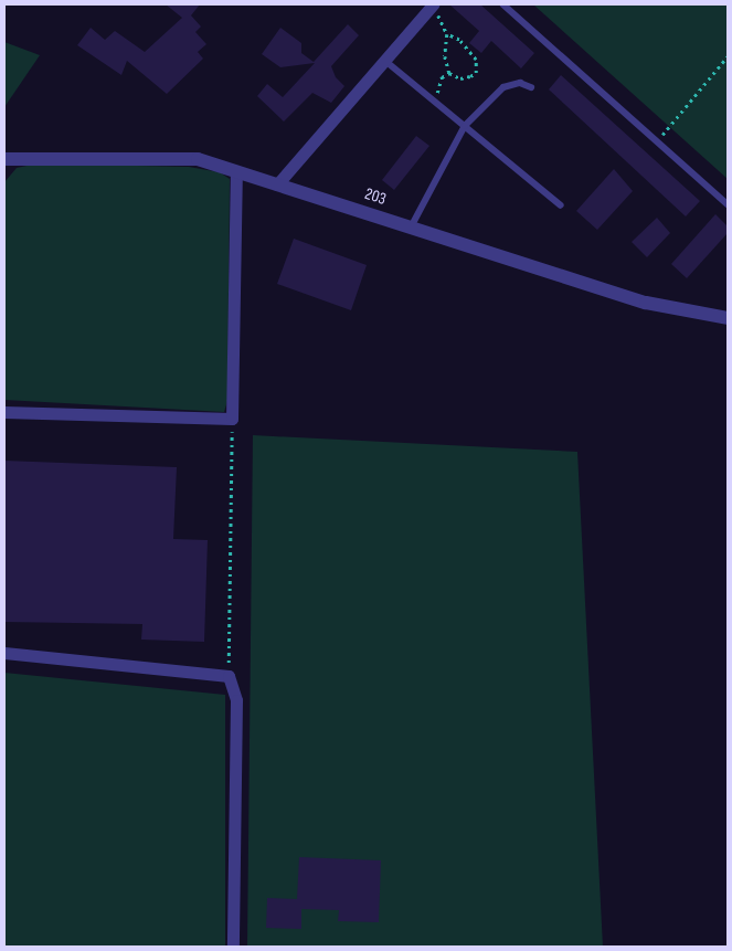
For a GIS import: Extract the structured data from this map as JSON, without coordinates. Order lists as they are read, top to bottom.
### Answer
{
  "streets": {
    "street": ["203"]
  }
}
